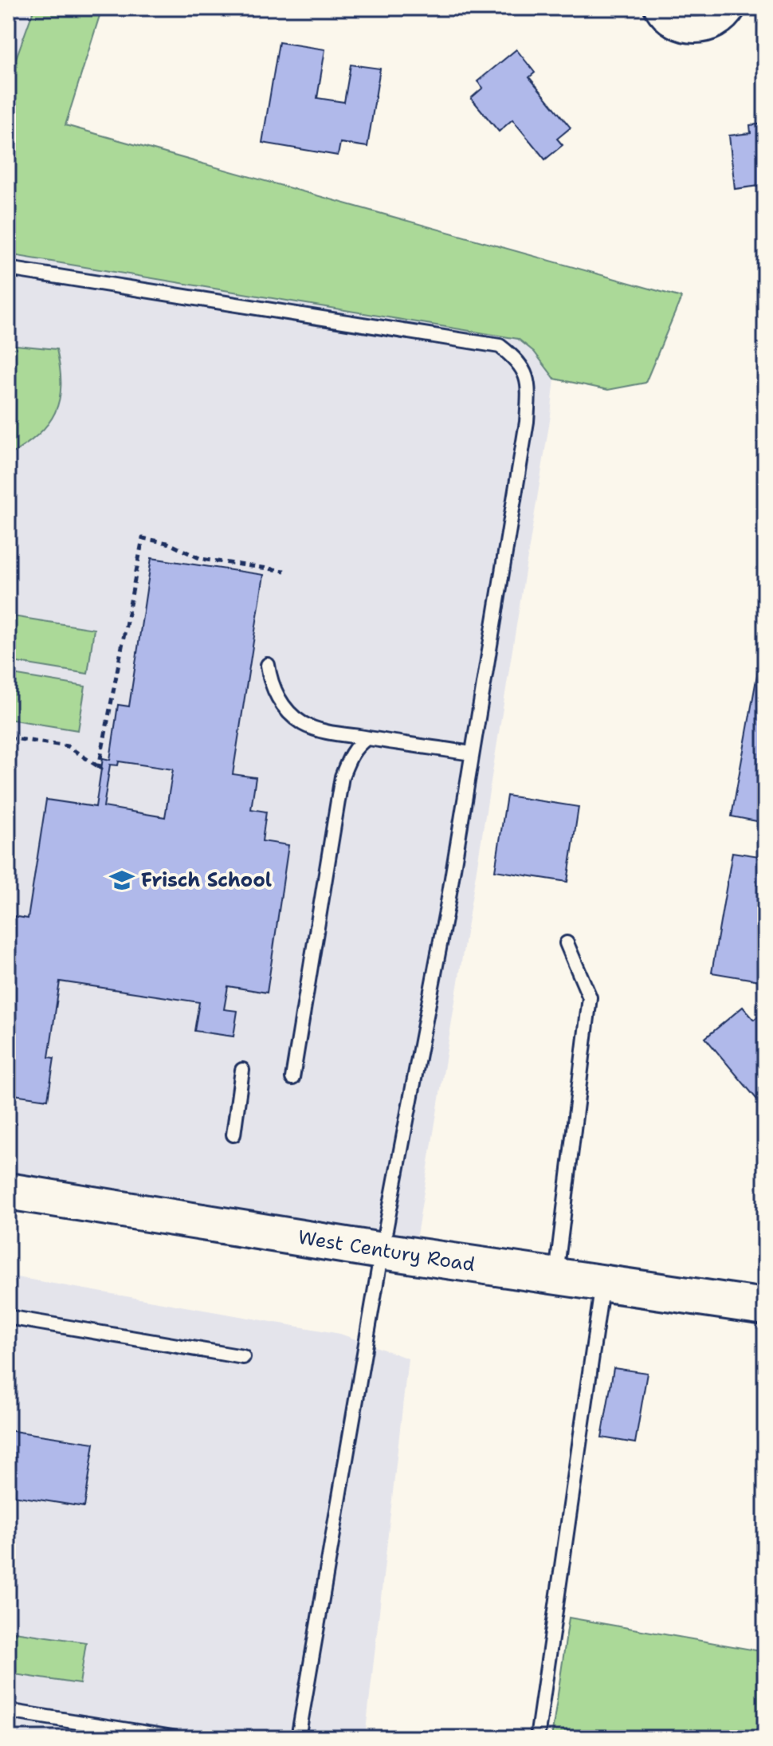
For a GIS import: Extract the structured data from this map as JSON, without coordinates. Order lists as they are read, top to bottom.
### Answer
{
  "streets": {
    "main road": ["West Century Road"]
  },
  "places": {
    "school or university": ["Frisch School"]
  }
}
